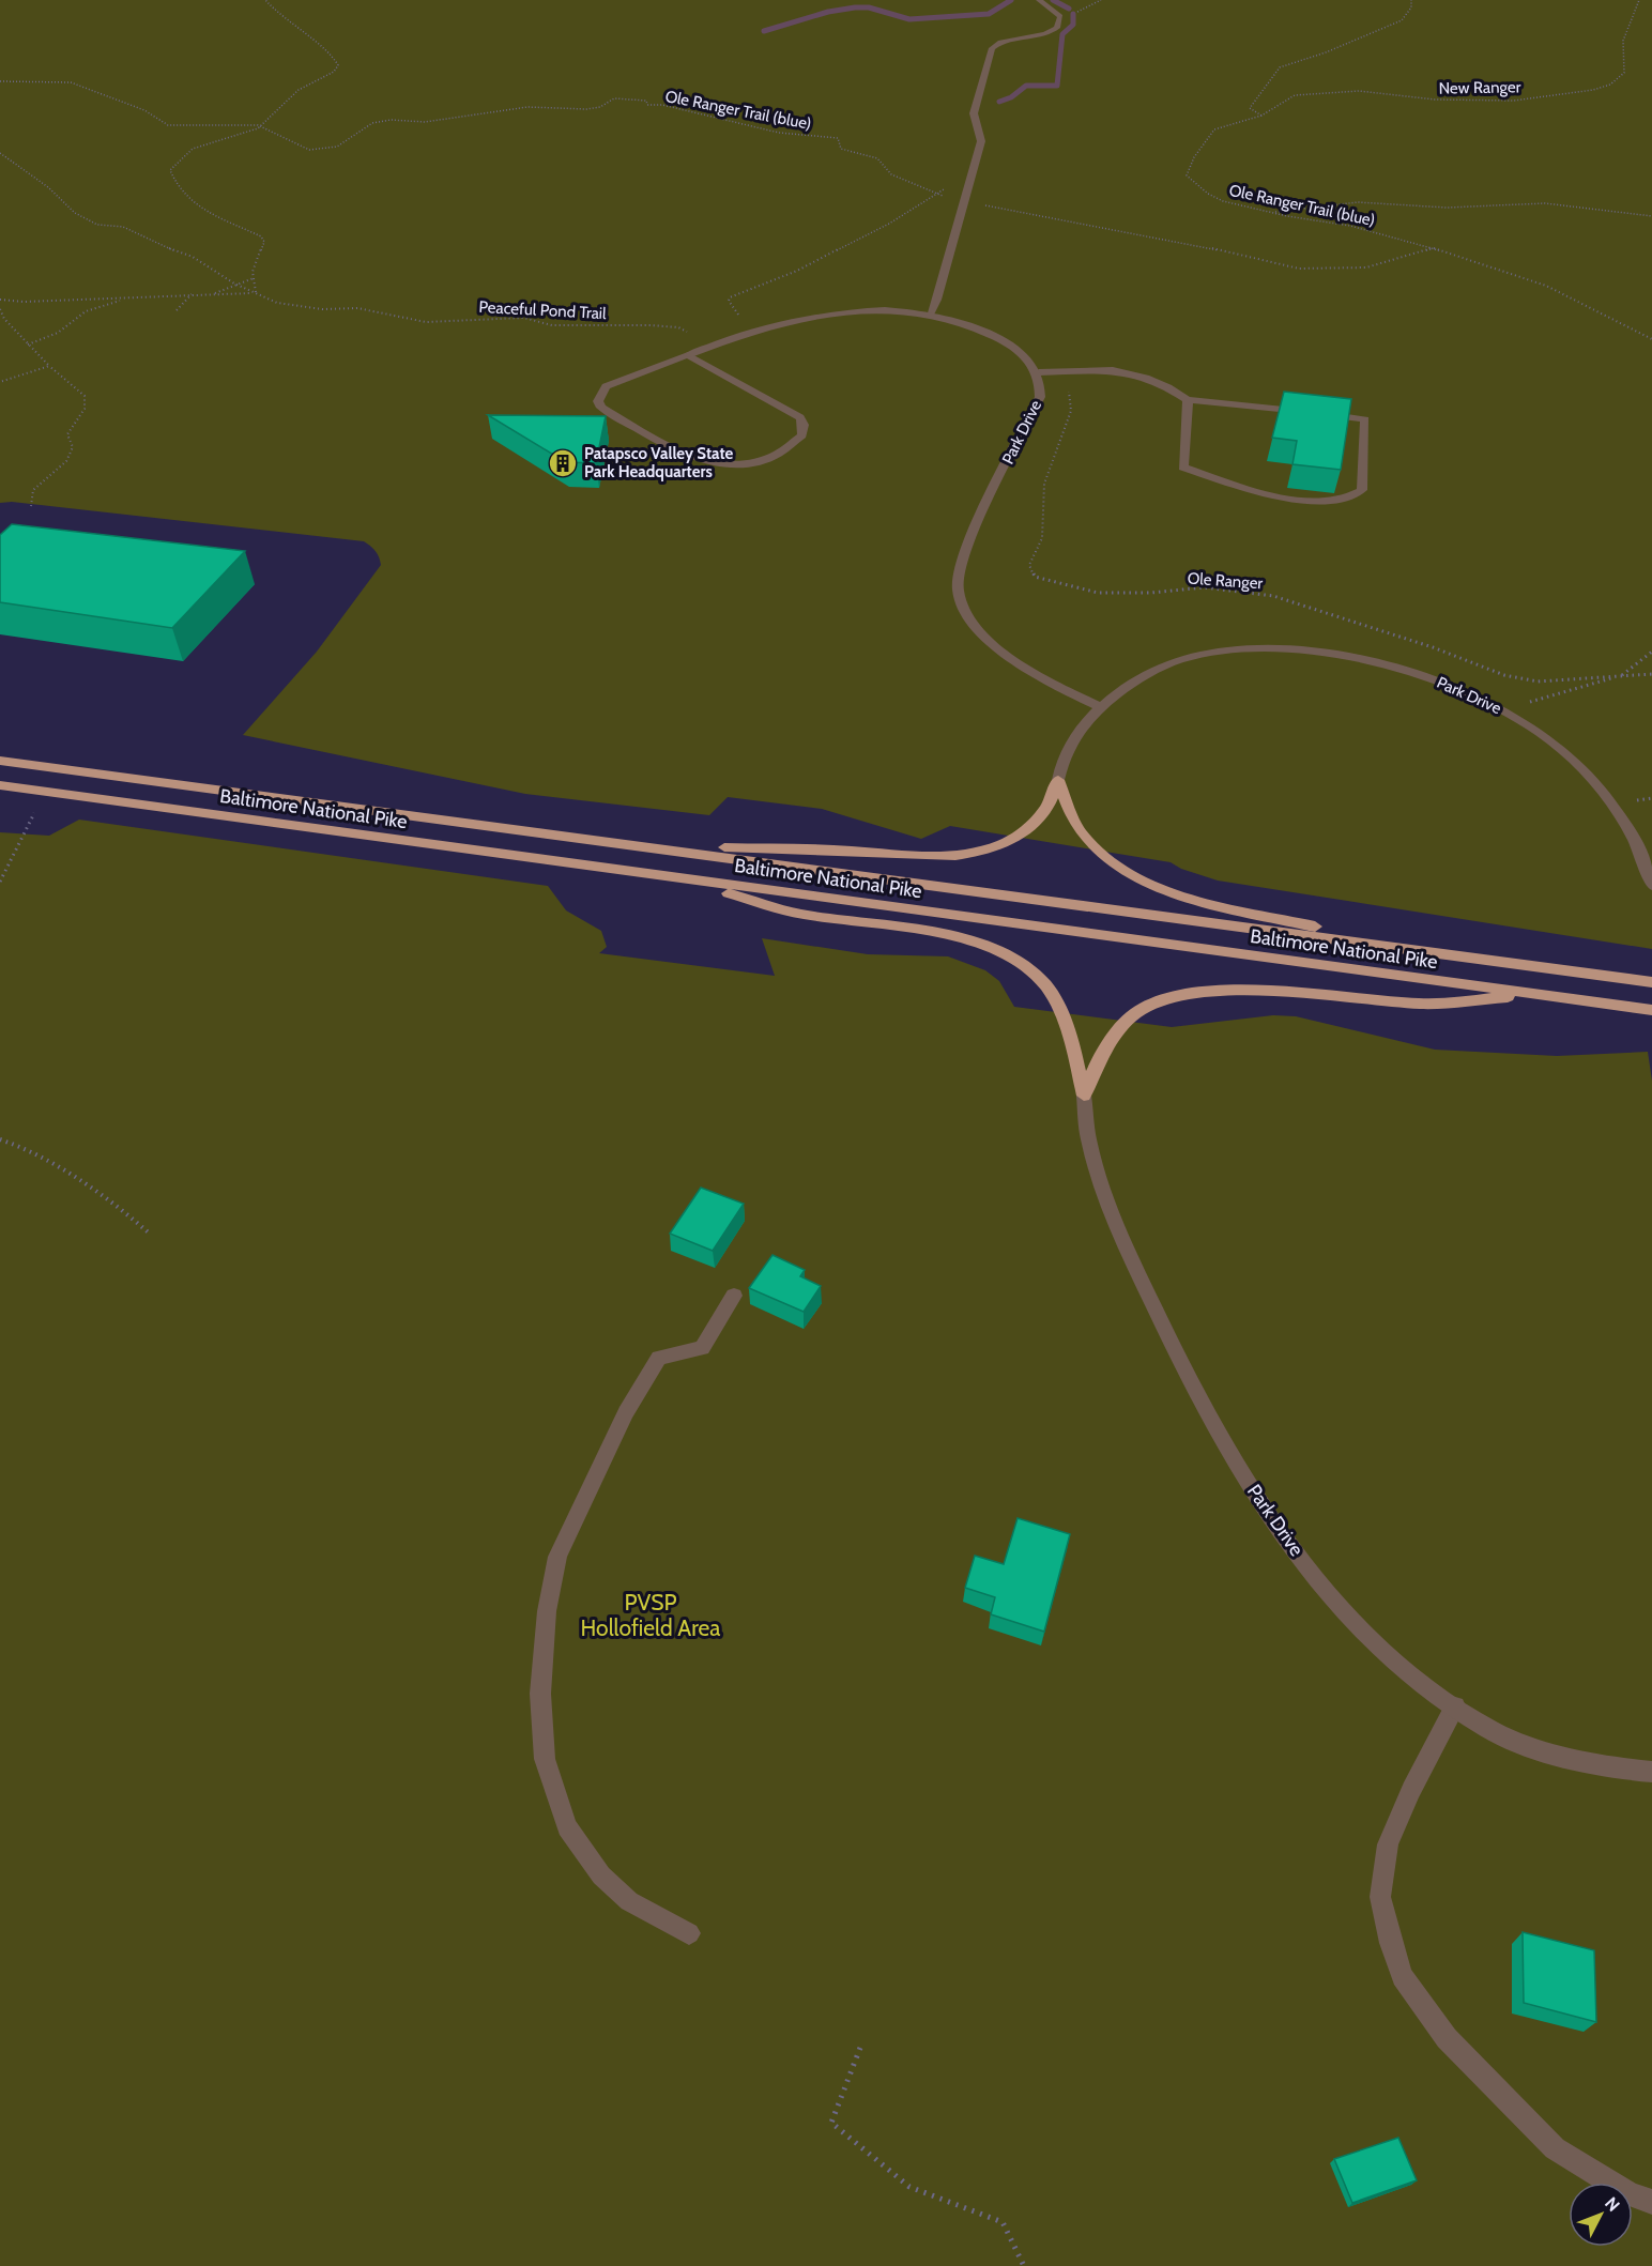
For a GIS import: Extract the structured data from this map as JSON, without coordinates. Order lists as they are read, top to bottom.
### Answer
{
  "streets": {
    "main road": ["Baltimore National Pike"],
    "street": ["Park Drive"],
    "path": [
      "New Ranger",
      "Ole Ranger Trail (blue)",
      "Peaceful Pond Trail",
      "Ole Ranger"
    ]
  },
  "crossings": [
    ["New Ranger", "Ole Ranger Trail (blue)"],
    ["Peaceful Pond Trail", "Park Drive"]
  ],
  "parks": ["PVSP Hollofield Area"],
  "places": {
    "building": ["Patapsco Valley State Park Headquarters"]
  },
  "north": "top right"
}
